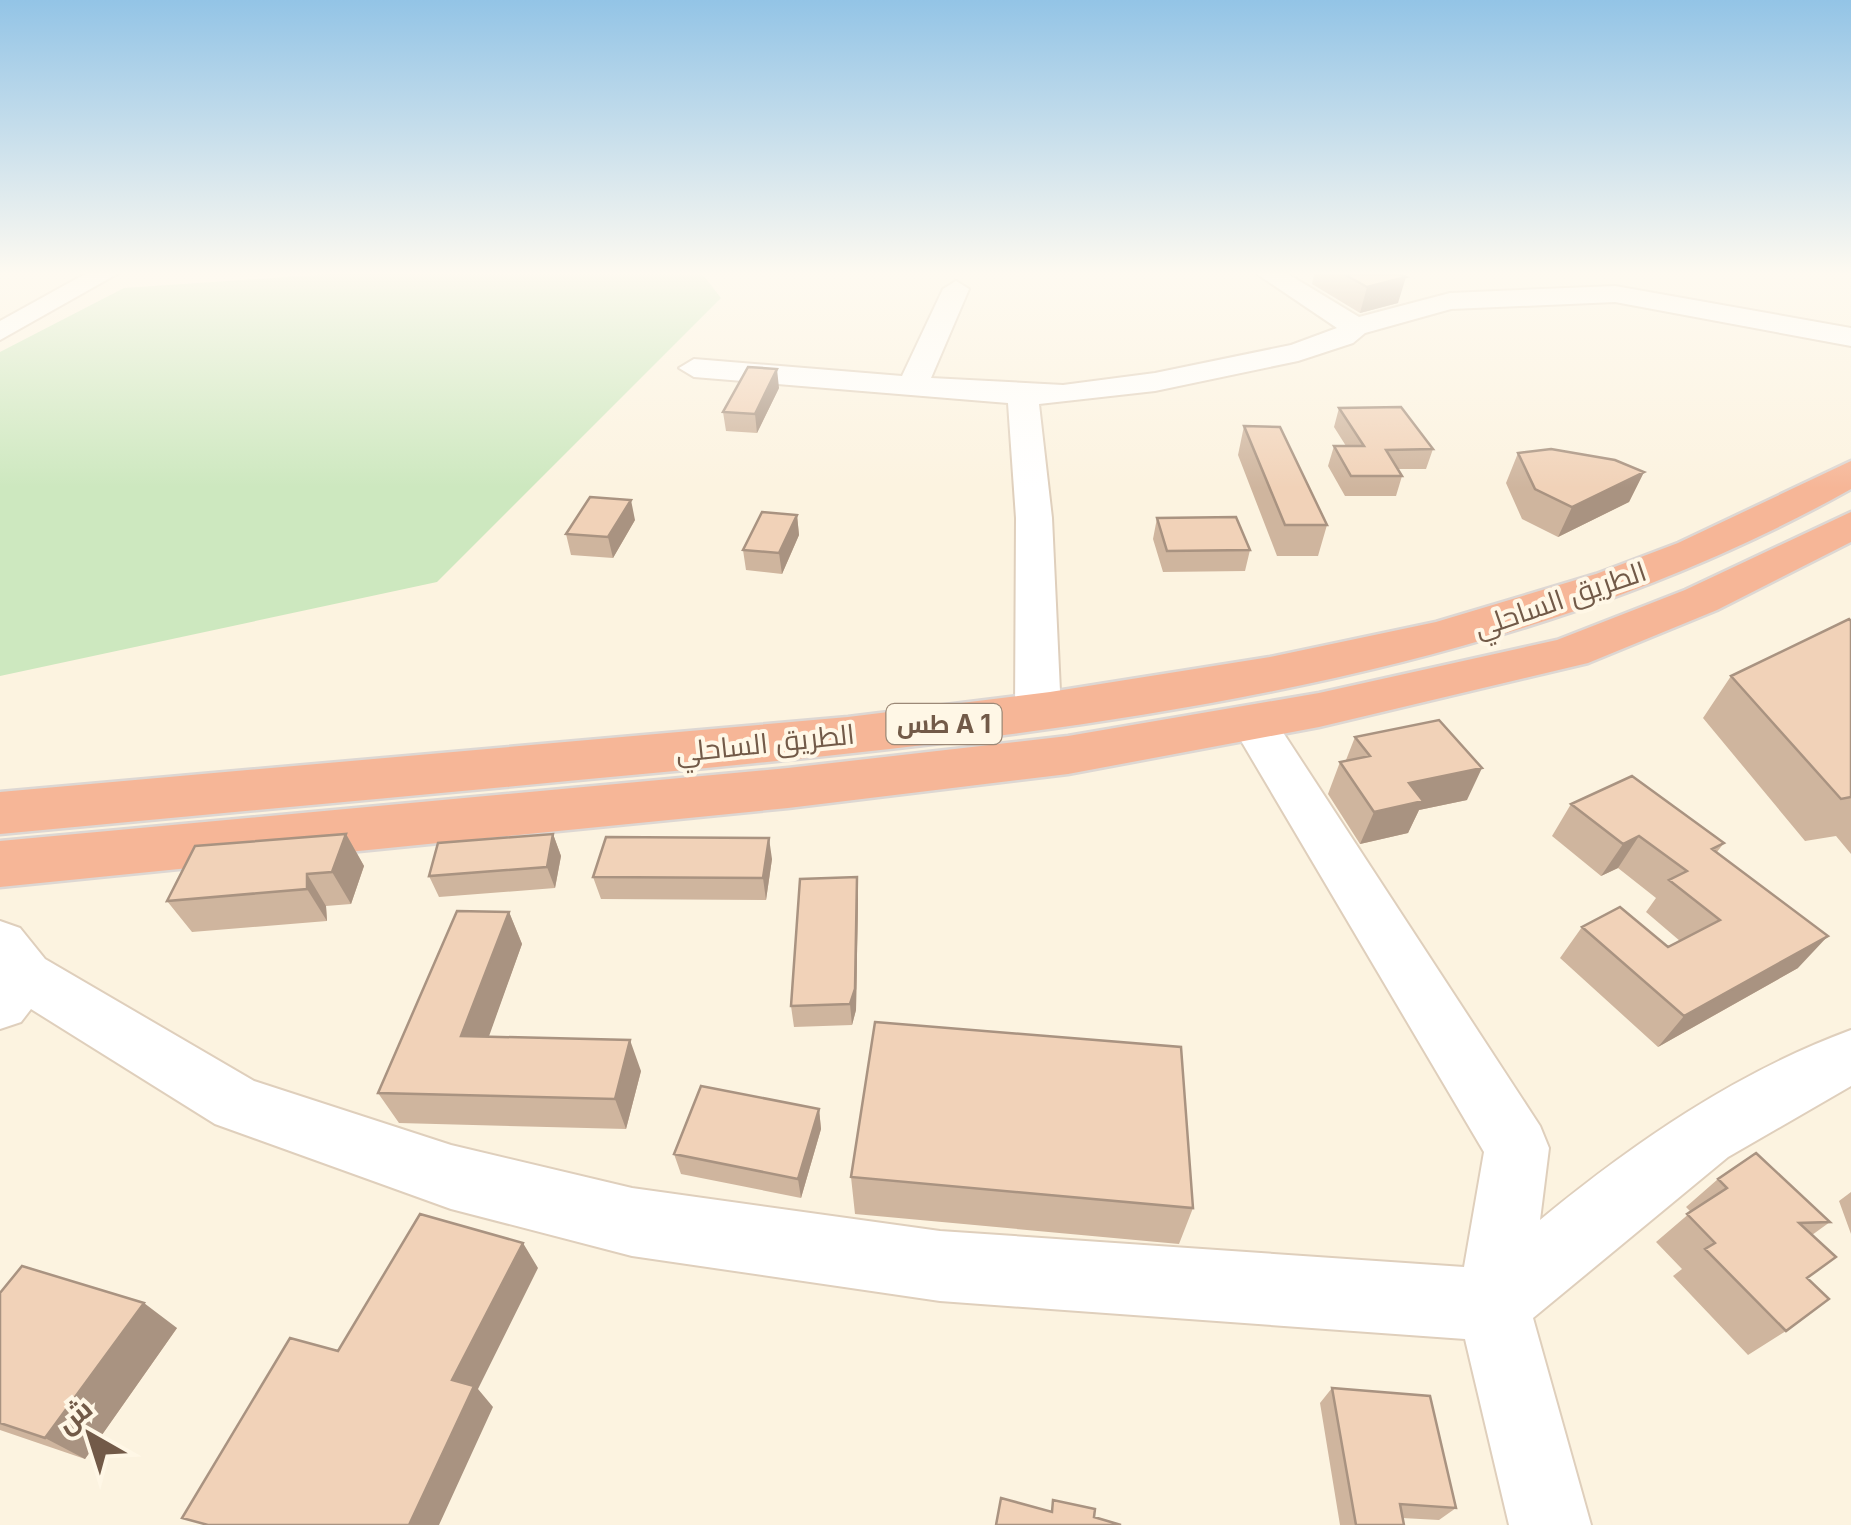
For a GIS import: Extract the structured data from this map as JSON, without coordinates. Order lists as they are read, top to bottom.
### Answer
{
  "streets": {
    "highway": ["الطريق الساحلي", "طس A 1"]
  },
  "north": "top left"
}
